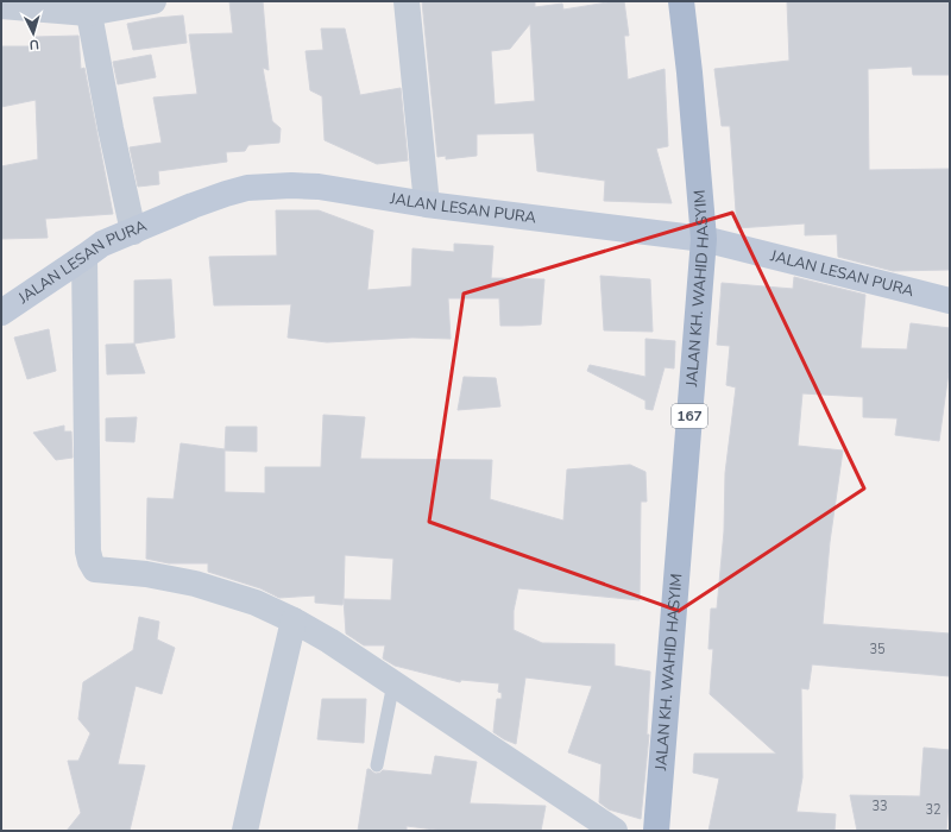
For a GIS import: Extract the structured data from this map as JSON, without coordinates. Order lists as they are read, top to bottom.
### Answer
{
  "streets": {
    "main road": ["JALAN KH. WAHID HASYIM", "167"],
    "street": ["JALAN LESAN PURA"]
  },
  "crossings": [
    ["JALAN LESAN PURA", "JALAN KH. WAHID HASYIM"]
  ],
  "house_numbers": ["35", "33", "32"],
  "north": "bottom"
}
